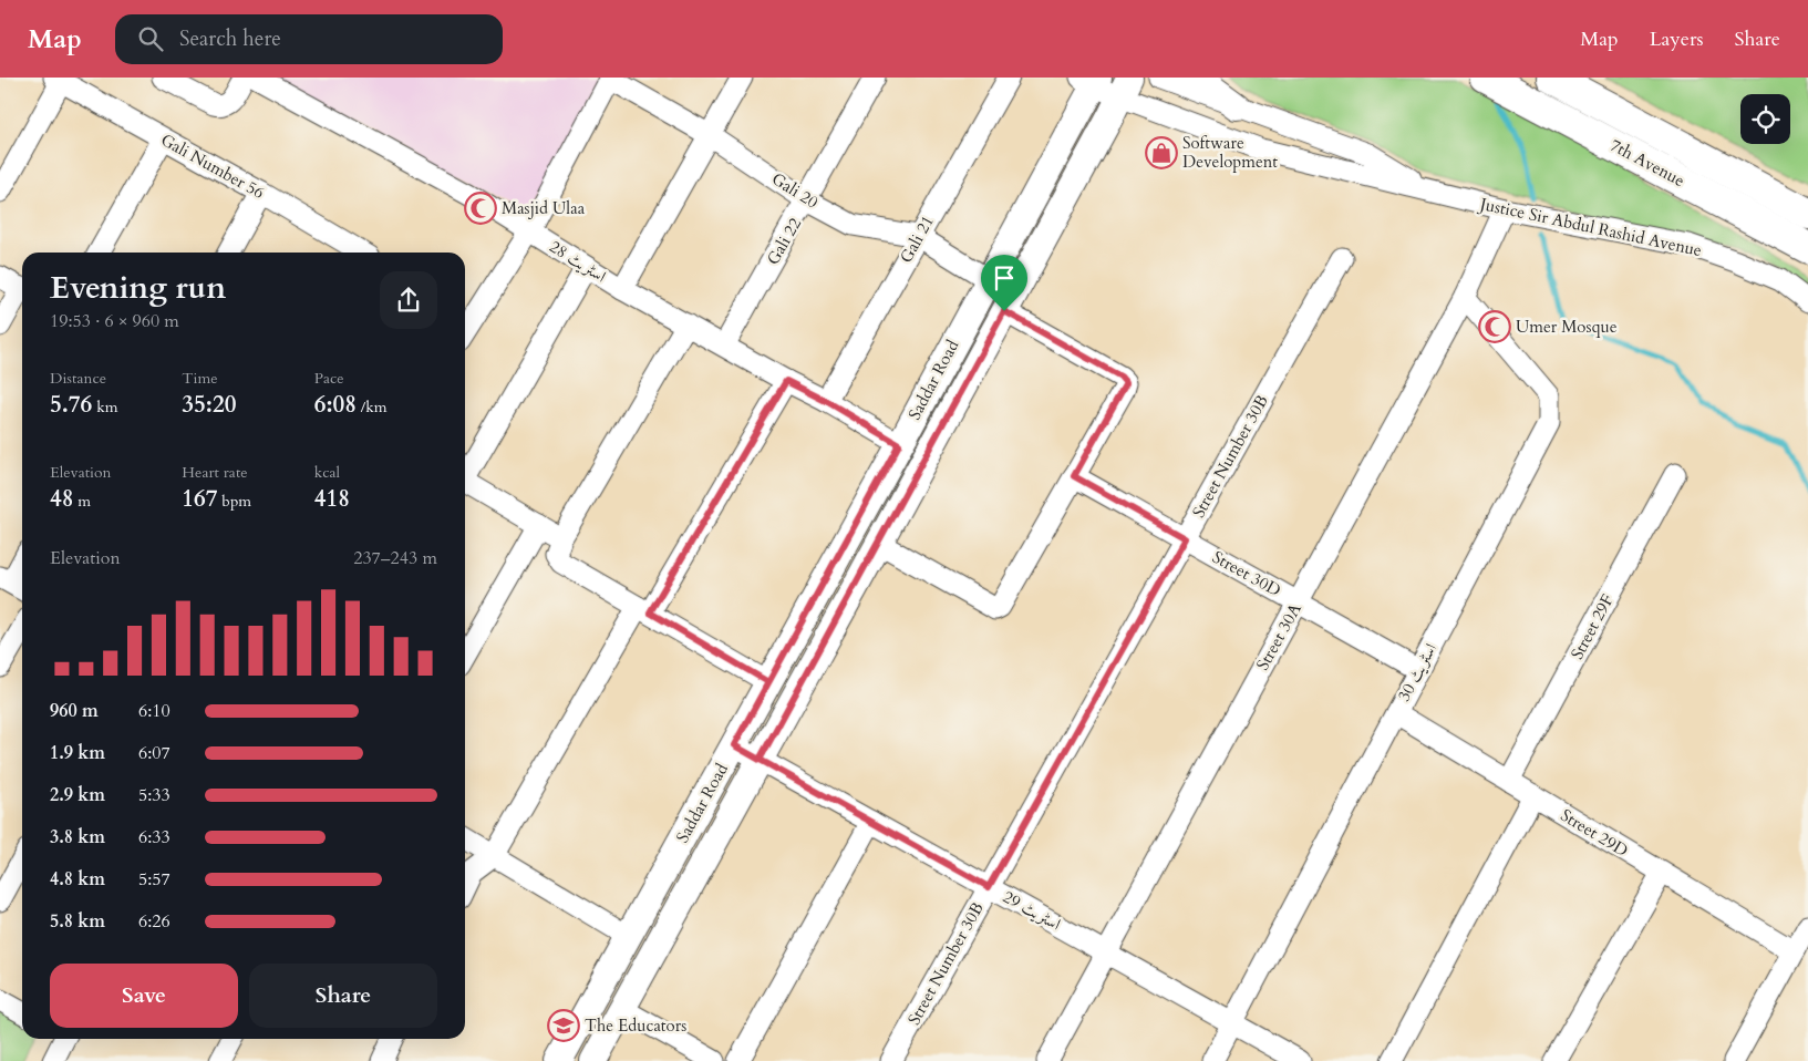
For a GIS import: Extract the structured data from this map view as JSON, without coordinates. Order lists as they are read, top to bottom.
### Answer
{
  "streets": {
    "main road": ["7th Avenue"],
    "street": [
      "Gali Number 56",
      "Gali 20",
      "Justice Sir Abdul Rashid Avenue",
      "Gali 21",
      "Gali 22",
      "اسٹریٹ 28",
      "Saddar Road",
      "Street Number 30B",
      "Street 30D",
      "Street 29F",
      "Street 30A",
      "اسٹریٹ 30",
      "Street 29D",
      "اسٹریٹ 29"
    ]
  },
  "crossings": [
    ["Gali 20", "Gali 21"],
    ["Gali 20", "Gali 22"],
    ["Gali 20", "Saddar Road"],
    ["Justice Sir Abdul Rashid Avenue", "Saddar Road"],
    ["Justice Sir Abdul Rashid Avenue", "Street 30A"],
    ["Gali 21", "اسٹریٹ 28"],
    ["Gali 22", "اسٹریٹ 28"],
    ["اسٹریٹ 28", "Saddar Road"],
    ["Saddar Road", "اسٹریٹ 29"],
    ["Street Number 30B", "Street 30D"],
    ["Street Number 30B", "اسٹریٹ 29"],
    ["Street 30D", "Street 30A"],
    ["Street 30D", "اسٹریٹ 30"],
    ["Street 29F", "Street 29D"],
    ["Street 30A", "اسٹریٹ 30"],
    ["Street 30A", "اسٹریٹ 29"],
    ["اسٹریٹ 30", "Street 29D"],
    ["اسٹریٹ 30", "اسٹریٹ 29"]
  ],
  "places": {
    "shop": ["Software Development"],
    "mosque": ["Masjid Ulaa", "Umer Mosque"],
    "school or university": ["The Educators"]
  },
  "page": {
    "header": "Map",
    "search": "Search here",
    "nav": ["Map", "Layers", "Share"],
    "heading": ["Evening run", "19:53 · 6 × 960 m"],
    "stats": [
      ["Distance", "5.76 km"],
      ["Time", "35:20"],
      ["Pace", "6:08 /km"],
      ["Elevation", "48 m"],
      ["Heart rate", "167 bpm"],
      ["kcal", "418"]
    ],
    "chart": ["Elevation", "237–243 m"],
    "list": [
      {
        "name": "960 m",
        "note": "6:10"
      },
      {
        "name": "1.9 km",
        "note": "6:07"
      },
      {
        "name": "2.9 km",
        "note": "5:33"
      },
      {
        "name": "3.8 km",
        "note": "6:33"
      },
      {
        "name": "4.8 km",
        "note": "5:57"
      },
      {
        "name": "5.8 km",
        "note": "6:26"
      }
    ],
    "buttons": ["Save", "Share"]
  }
}
